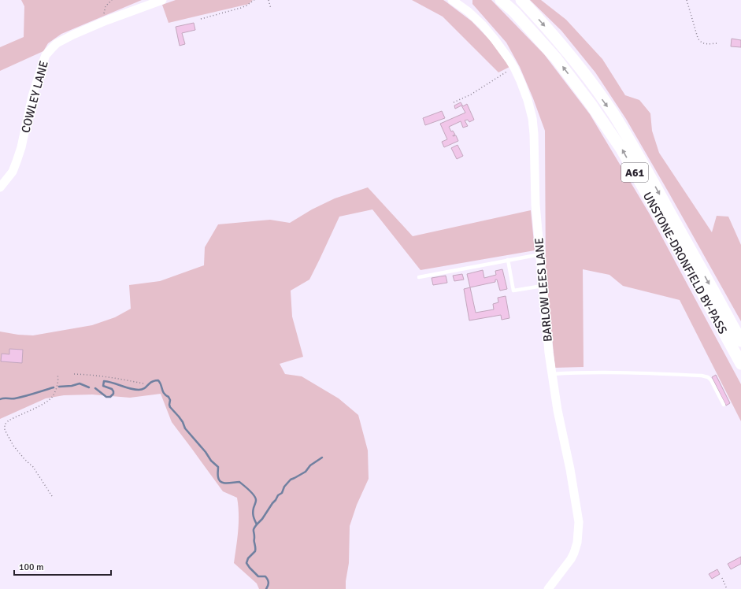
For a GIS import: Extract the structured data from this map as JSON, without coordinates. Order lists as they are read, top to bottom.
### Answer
{
  "streets": {
    "highway": ["A61", "UNSTONE-DRONFIELD BY-PASS"],
    "street": ["COWLEY LANE", "BARLOW LEES LANE"]
  },
  "scale_bar": "100 m"
}
